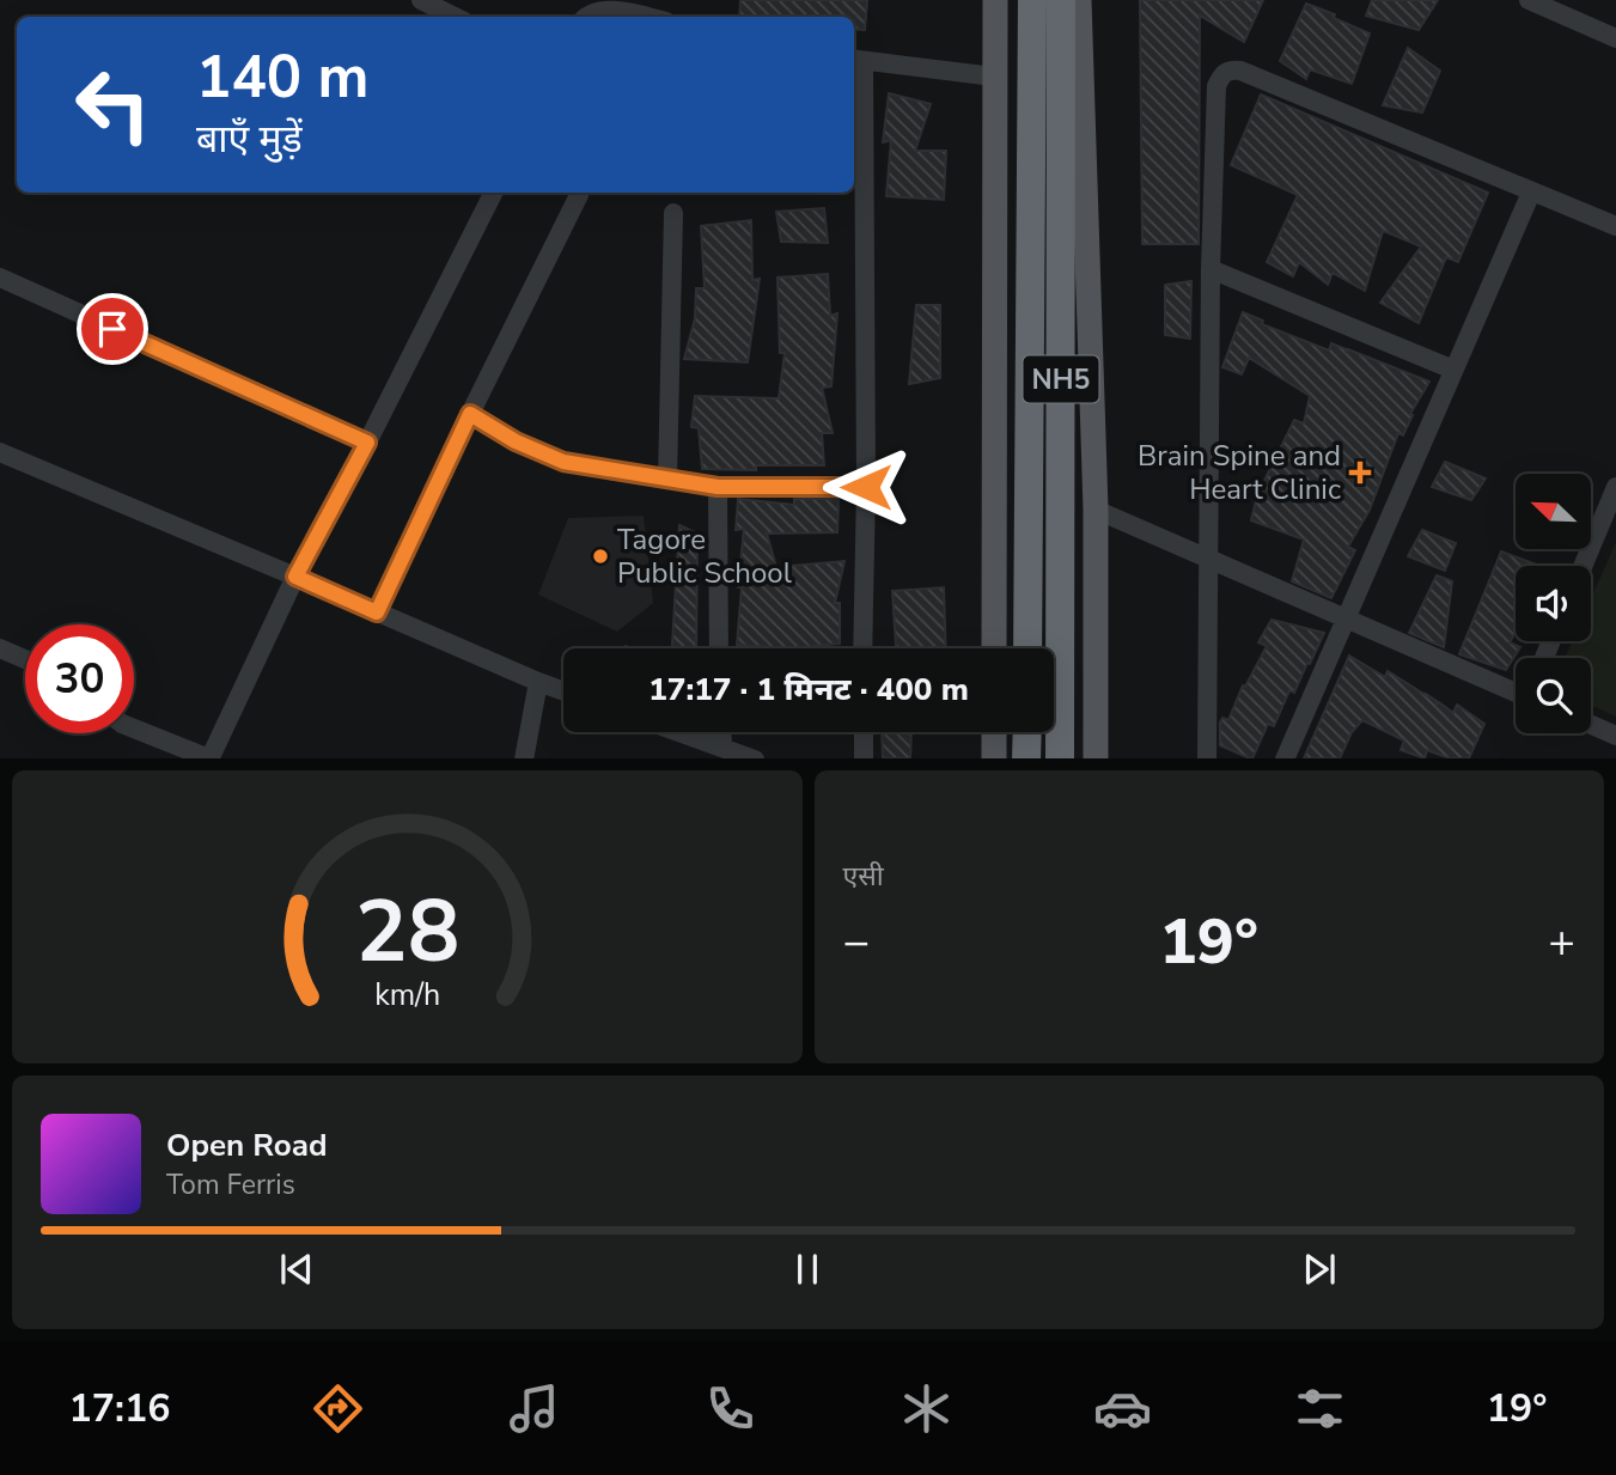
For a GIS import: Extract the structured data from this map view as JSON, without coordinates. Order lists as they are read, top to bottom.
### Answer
{
  "streets": {
    "highway": ["NH5"]
  },
  "places": {
    "health": ["Brain Spine and Heart Clinic"],
    "other": ["Tagore Public School"]
  },
  "north": "top left",
  "page": {
    "turn": ["140 m", "बाएँ मुड़ें"],
    "limit": "30",
    "trip": "17:17 · 1 मिनट · 400 m",
    "tile": "एसी",
    "heat": ["−", "19°", "+"],
    "song": ["Open Road", "Tom Ferris"],
    "tabs": ["17:16", "19°"],
    "gauge": ["28", "km/h"]
  }
}
